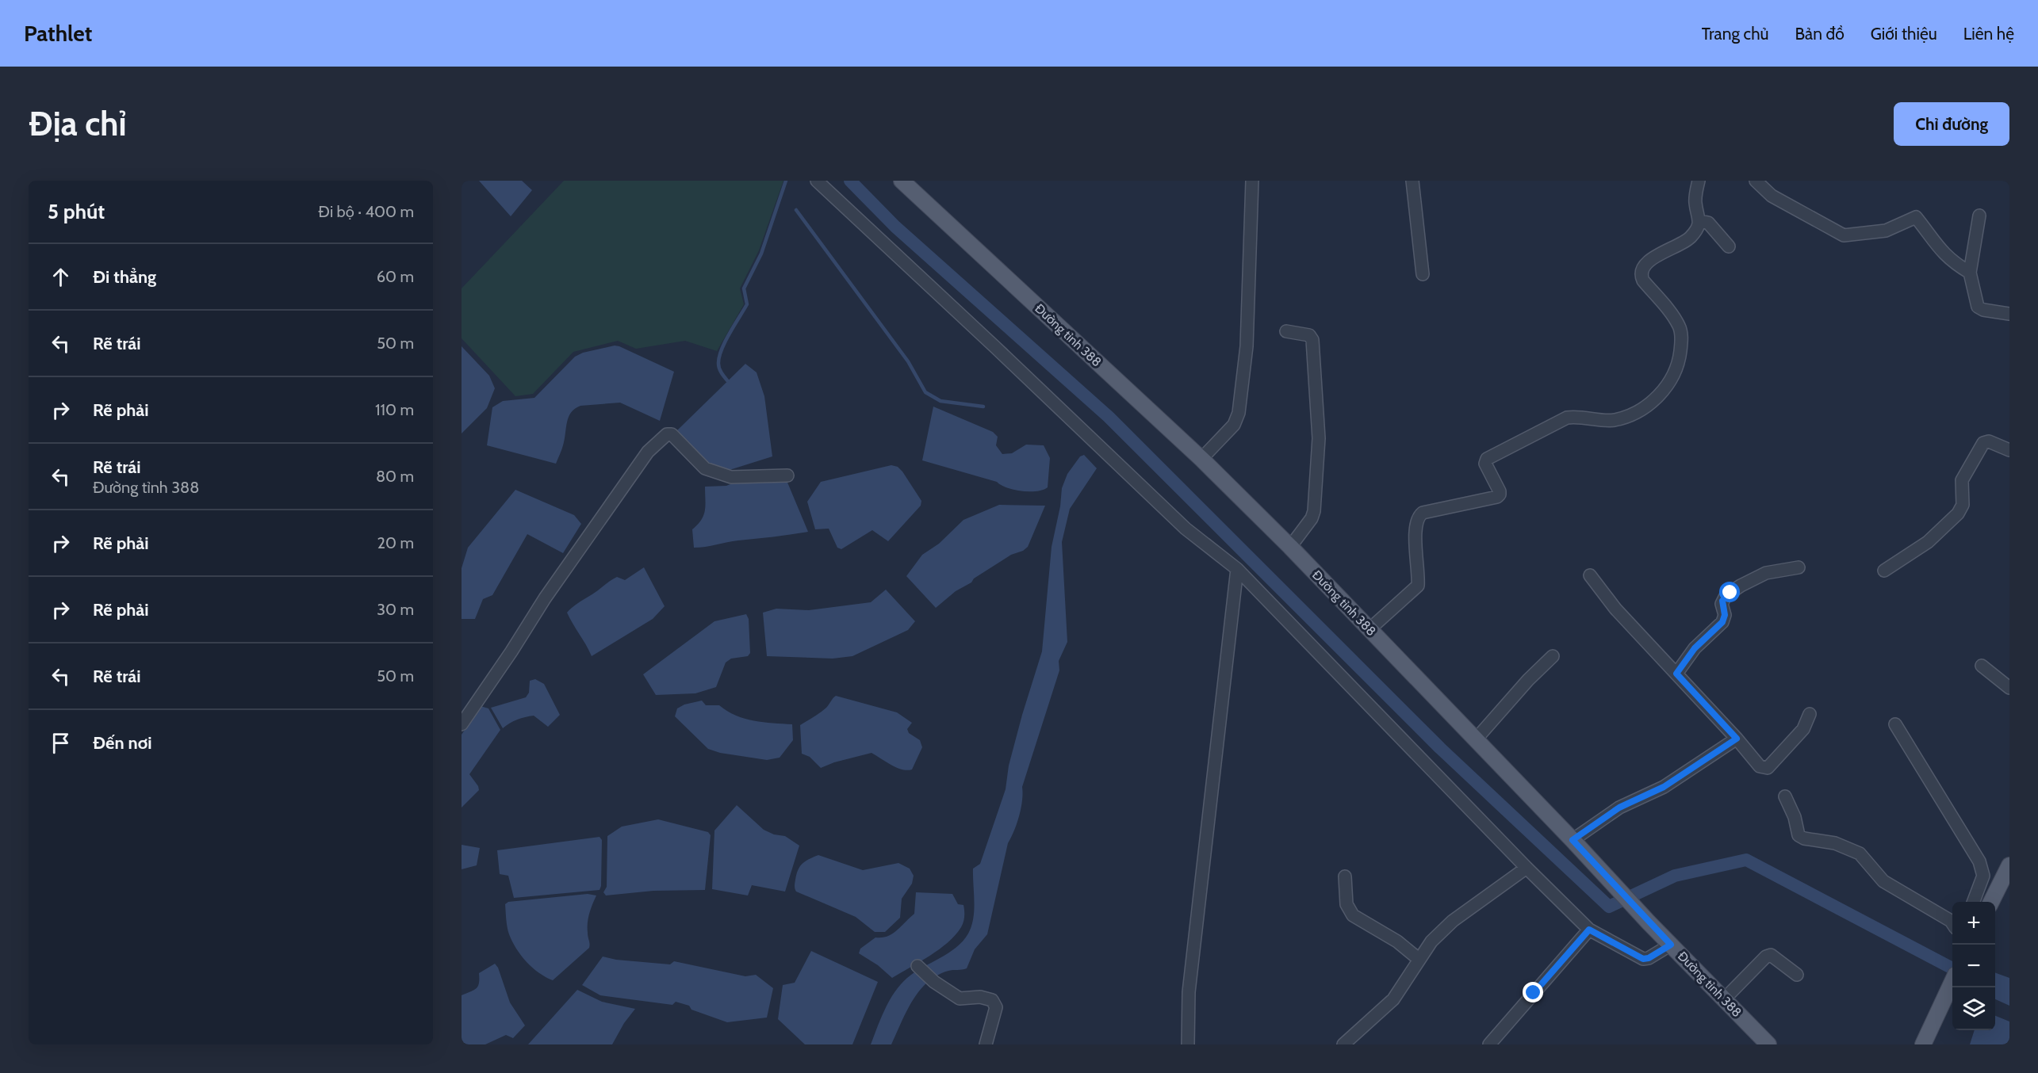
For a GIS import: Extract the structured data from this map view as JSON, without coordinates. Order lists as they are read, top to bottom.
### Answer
{
  "streets": {
    "main road": ["Đường tỉnh 388"]
  },
  "page": {
    "header": "Pathlet",
    "nav": [
      "Trang chủ",
      "Bản đồ",
      "Giới thiệu",
      "Liên hệ"
    ],
    "buttons": "Chỉ đường",
    "title": "Địa chỉ",
    "heading": ["5 phút", "Đi bộ · 400 m"],
    "list": [
      ["Đi thẳng", "60 m"],
      ["Rẽ trái", "50 m"],
      ["Rẽ phải", "110 m"],
      ["Rẽ trái", "Đường tỉnh 388", "80 m"],
      ["Rẽ phải", "20 m"],
      ["Rẽ phải", "30 m"],
      ["Rẽ trái", "50 m"],
      "Đến nơi"
    ],
    "map_buttons": ["+", "−"]
  }
}
